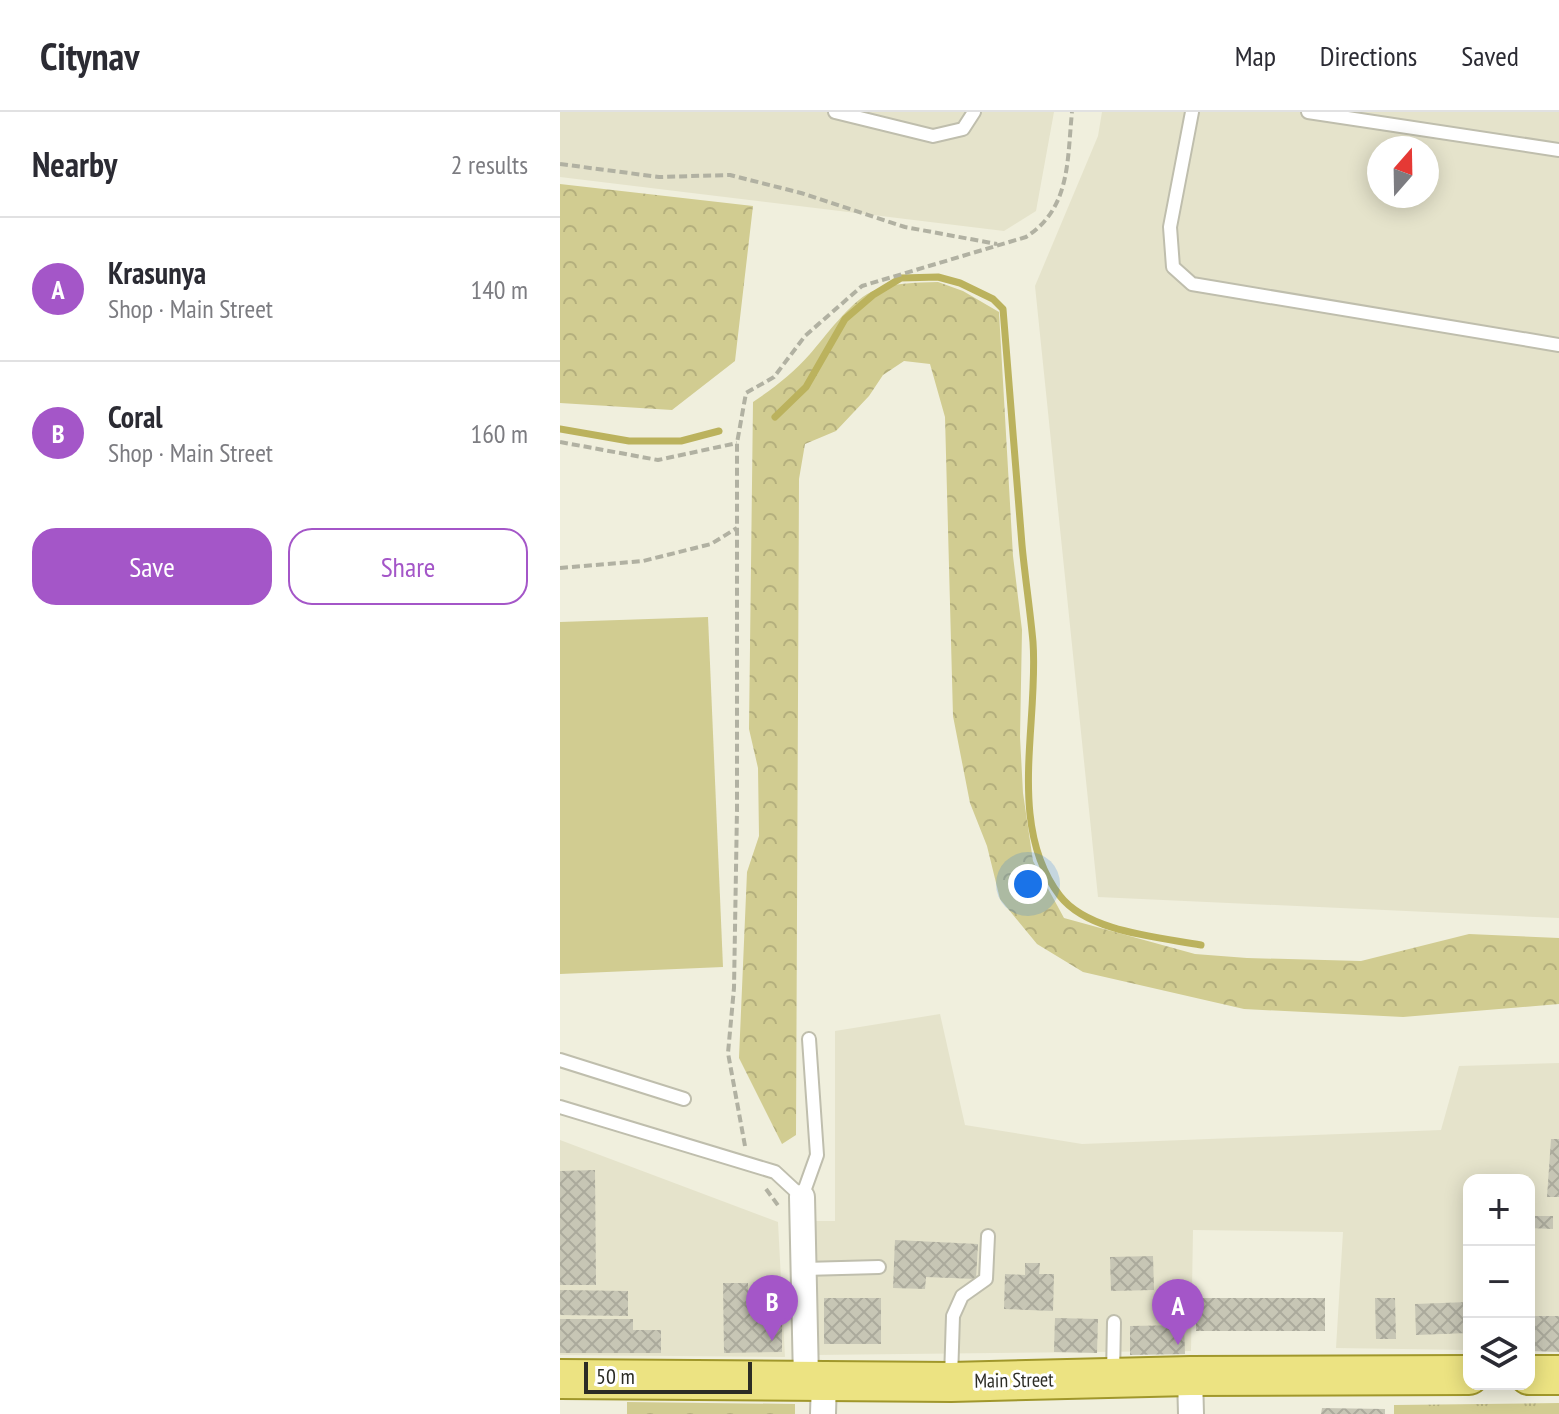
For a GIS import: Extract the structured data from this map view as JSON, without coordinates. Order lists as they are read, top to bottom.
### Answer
{
  "streets": {
    "main road": ["Main Street"]
  },
  "scale_bar": "50 m",
  "north": "top",
  "page": {
    "header": "Citynav",
    "nav": ["Map", "Directions", "Saved"],
    "heading": ["Nearby", "2 results"],
    "list": [
      {
        "mark": "A",
        "name": "Krasunya",
        "note": "Shop · Main Street",
        "value": "140 m"
      },
      {
        "mark": "B",
        "name": "Coral",
        "note": "Shop · Main Street",
        "value": "160 m"
      }
    ],
    "buttons": ["Save", "Share"],
    "map_buttons": ["+", "−"],
    "pins": ["B", "A"],
    "scale": "50 m"
  }
}
